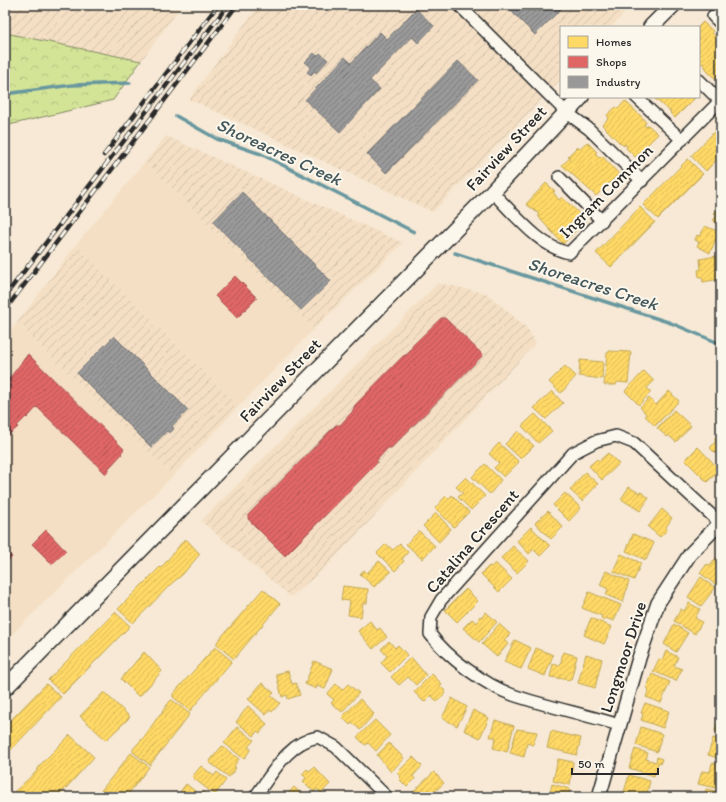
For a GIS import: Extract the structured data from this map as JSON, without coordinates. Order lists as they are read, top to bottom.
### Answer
{
  "streets": {
    "main road": ["Fairview Street"],
    "street": ["Ingram Common", "Catalina Crescent", "Longmoor Drive"]
  },
  "crossings": [
    ["Fairview Street", "Ingram Common"],
    ["Catalina Crescent", "Longmoor Drive"]
  ],
  "water": ["Shoreacres Creek"],
  "legend": ["Homes", "Shops", "Industry"],
  "scale_bar": "50 m"
}
